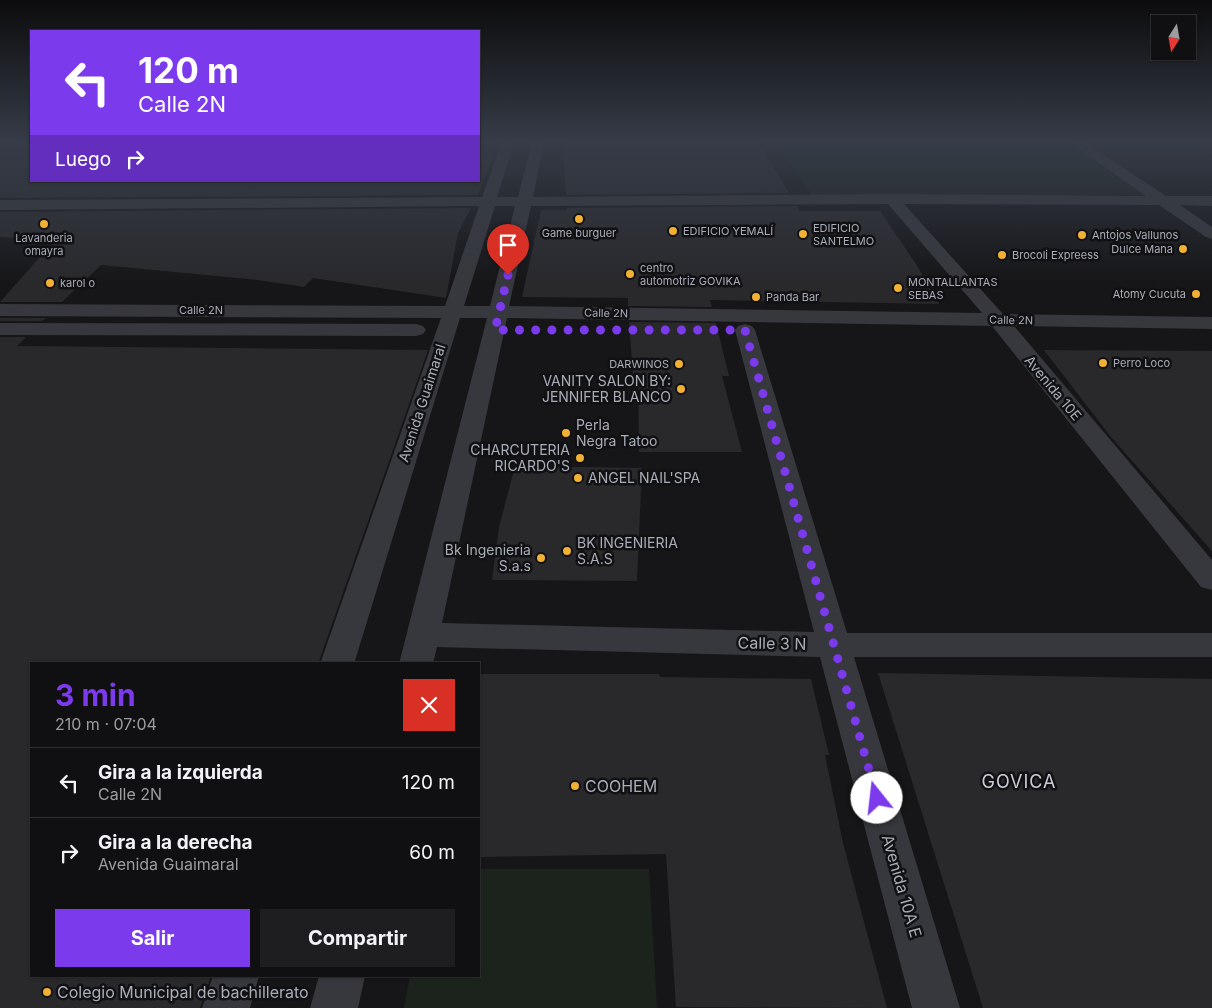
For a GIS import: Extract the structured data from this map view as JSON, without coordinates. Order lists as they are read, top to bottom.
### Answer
{
  "streets": {
    "street": [
      "Calle 2N",
      "Avenida 10E",
      "Avenida Guaimaral",
      "Calle 3 N",
      "Avenida 10A E"
    ]
  },
  "crossings": [
    ["Calle 2N", "Avenida 10E"],
    ["Calle 2N", "Avenida Guaimaral"],
    ["Calle 2N", "Avenida 10A E"],
    ["Calle 3 N", "Avenida 10A E"]
  ],
  "districts": ["GOVICA"],
  "places": [
    "Game burguer",
    "Lavanderia omayra",
    "EDIFICIO YEMALÍ",
    "EDIFICIO SANTELMO",
    "Antojos Vallunos",
    "Dulce Mana",
    "Brocoli Expreess",
    "centro automotriz GOVIKA",
    "karol o",
    "MONTALLANTAS SEBAS",
    "Atomy Cucuta",
    "Panda Bar",
    "Perro Loco",
    "DARWINOS",
    "VANITY SALON BY: JENNIFER BLANCO",
    "Perla Negra Tatoo",
    "CHARCUTERIA RICARDO'S",
    "ANGEL NAIL'SPA",
    "BK INGENIERIA S.A.S",
    "Bk Ingenieria S.a.s",
    "COOHEM",
    "Colegio Municipal de bachillerato"
  ],
  "north": "bottom",
  "page": {
    "turn": ["120 m", "Calle 2N"],
    "then": "Luego",
    "heading": ["3 min", "210 m · 07:04"],
    "list": [
      {
        "name": "Gira a la izquierda",
        "note": "Calle 2N",
        "value": "120 m"
      },
      {
        "name": "Gira a la derecha",
        "note": "Avenida Guaimaral",
        "value": "60 m"
      }
    ],
    "buttons": ["Salir", "Compartir"]
  }
}
